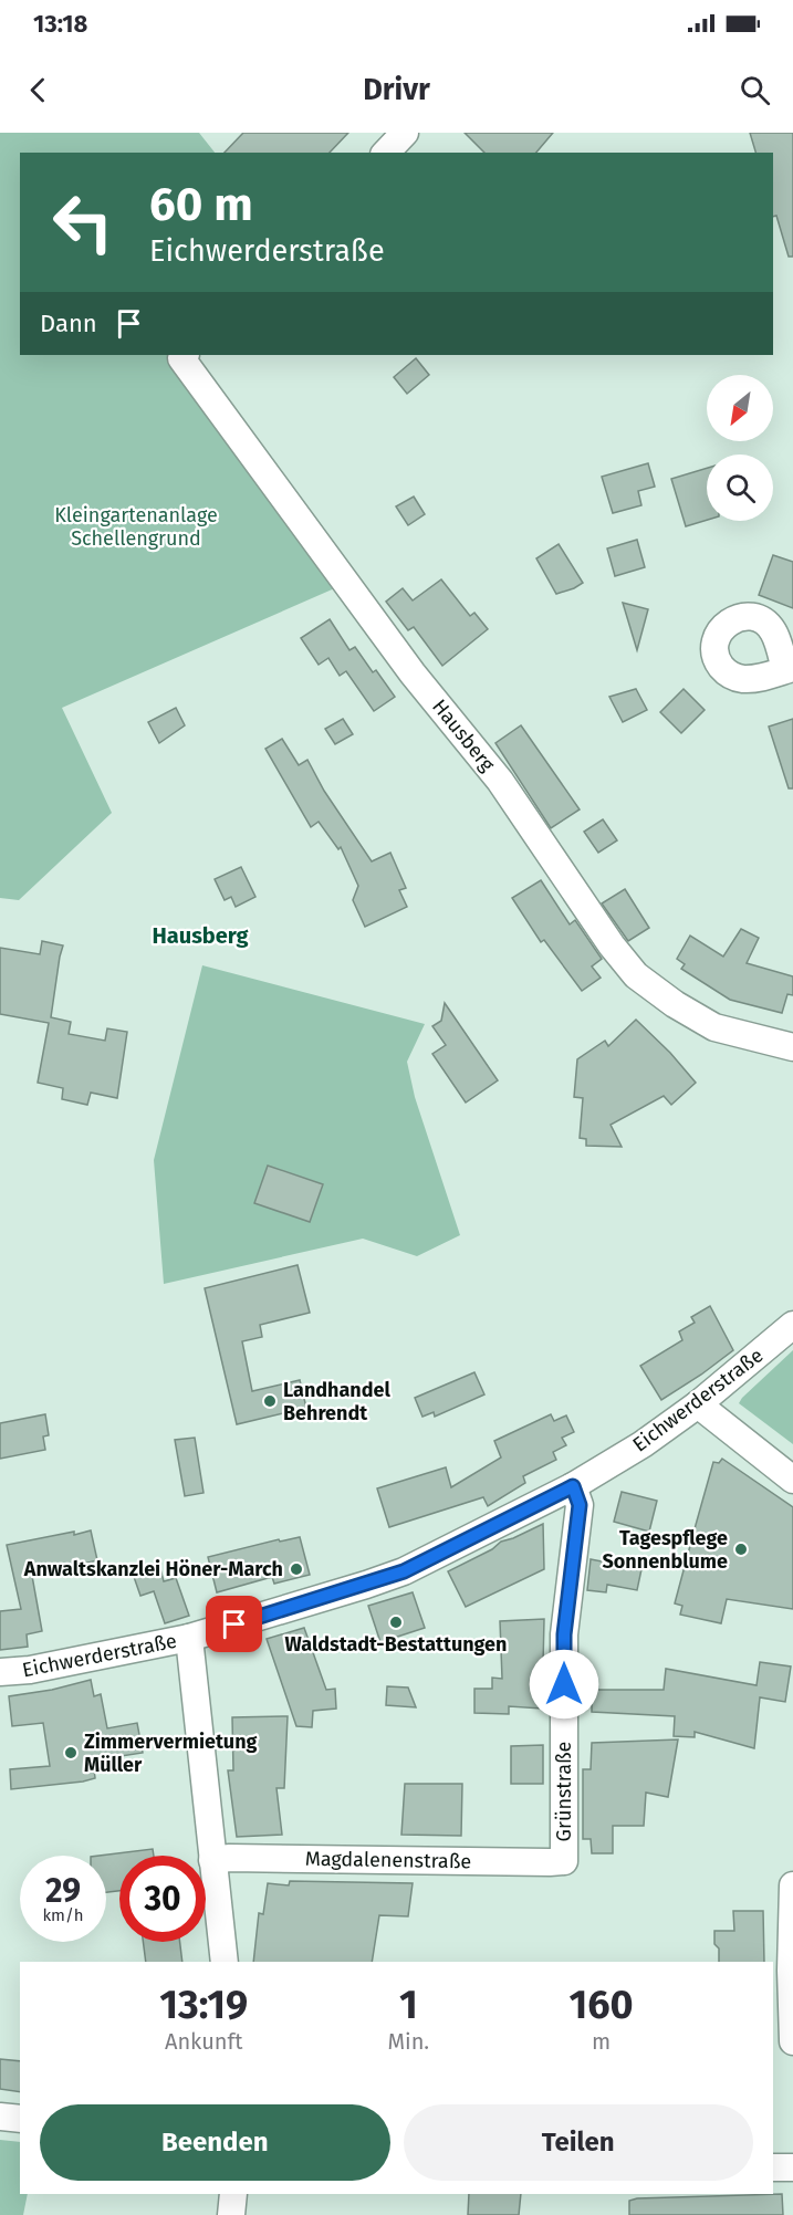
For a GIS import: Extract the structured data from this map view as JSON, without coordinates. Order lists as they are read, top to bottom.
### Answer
{
  "streets": {
    "street": [
      "Hausberg",
      "Eichwerderstraße",
      "Grünstraße",
      "Magdalenenstraße"
    ]
  },
  "crossings": [
    ["Eichwerderstraße", "Grünstraße"],
    ["Grünstraße", "Magdalenenstraße"]
  ],
  "districts": ["Hausberg"],
  "parks": ["Kleingartenanlage Schellengrund"],
  "places": [
    "Landhandel Behrendt",
    "Tagespflege Sonnenblume",
    "Anwaltskanzlei Höner-March",
    "Waldstadt-Bestattungen",
    "Zimmervermietung Müller"
  ],
  "north": "bottom left",
  "page": {
    "status": "13:18",
    "header": "Drivr",
    "turn": ["60 m", "Eichwerderstraße"],
    "then": "Dann",
    "speed": "29 km/h",
    "limit": "30",
    "eta": [
      "13:19",
      "Ankunft",
      "1",
      "Min.",
      "160",
      "m"
    ],
    "buttons": ["Beenden", "Teilen"]
  }
}
